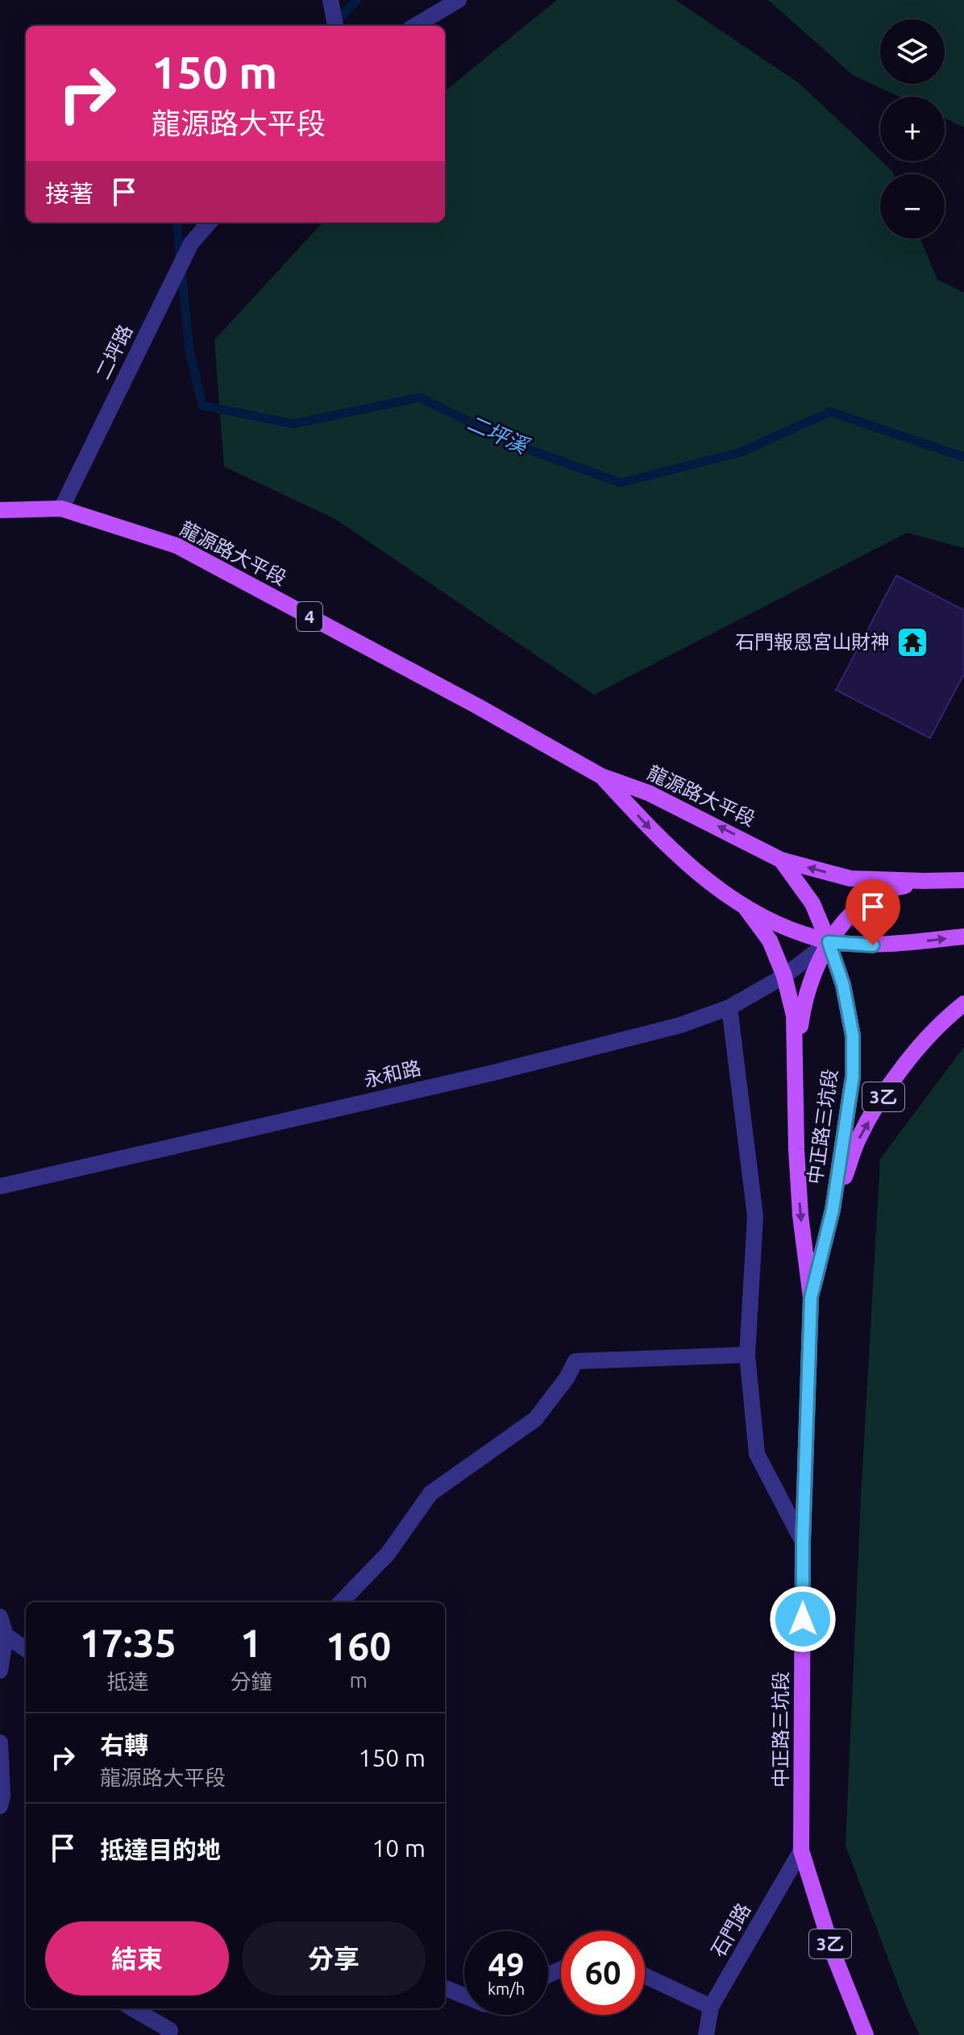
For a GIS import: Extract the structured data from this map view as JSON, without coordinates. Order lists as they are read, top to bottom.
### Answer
{
  "streets": {
    "main road": [
      "龍源路大平段",
      "4",
      "3乙",
      "中正路三坑段"
    ],
    "street": ["二坪路", "永和路", "石門路"]
  },
  "crossings": [
    ["二坪路", "龍源路大平段"],
    ["龍源路大平段", "4"],
    ["龍源路大平段", "永和路"],
    ["龍源路大平段", "中正路三坑段"],
    ["4", "永和路"],
    ["4", "中正路三坑段"],
    ["永和路", "中正路三坑段"],
    ["中正路三坑段", "石門路"]
  ],
  "water": ["二坪溪"],
  "places": {
    "temple": ["石門報恩宮山財神"]
  },
  "page": {
    "map_buttons": ["+", "−"],
    "turn": ["150 m", "龍源路大平段"],
    "then": "接著",
    "eta": [
      "17:35",
      "抵達",
      "1",
      "分鐘",
      "160",
      "m"
    ],
    "list": [
      {
        "name": "右轉",
        "note": "龍源路大平段",
        "value": "150 m"
      },
      {
        "name": "抵達目的地",
        "value": "10 m"
      }
    ],
    "buttons": ["結束", "分享"],
    "speed": "49 km/h",
    "limit": "60"
  }
}
